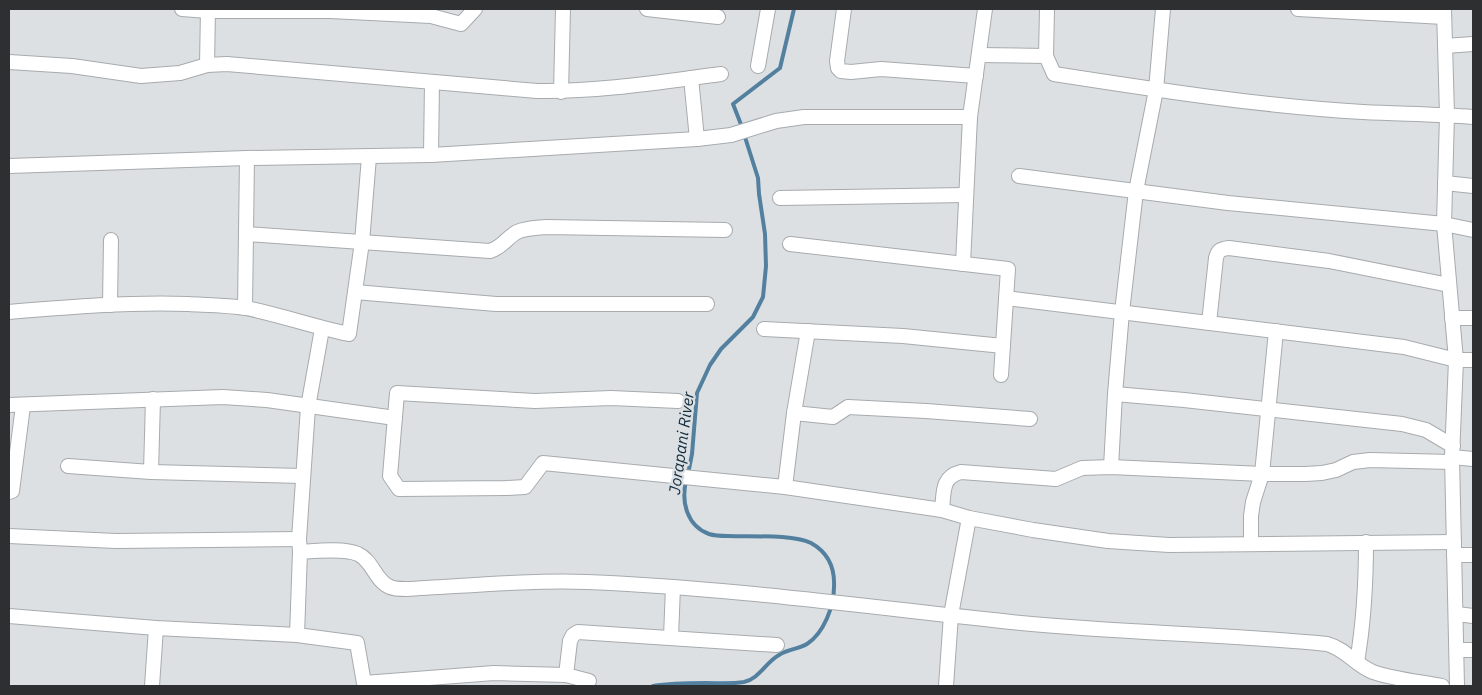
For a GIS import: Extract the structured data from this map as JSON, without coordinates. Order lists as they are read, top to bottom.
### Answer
{
  "water": ["Jorapani River"]
}
